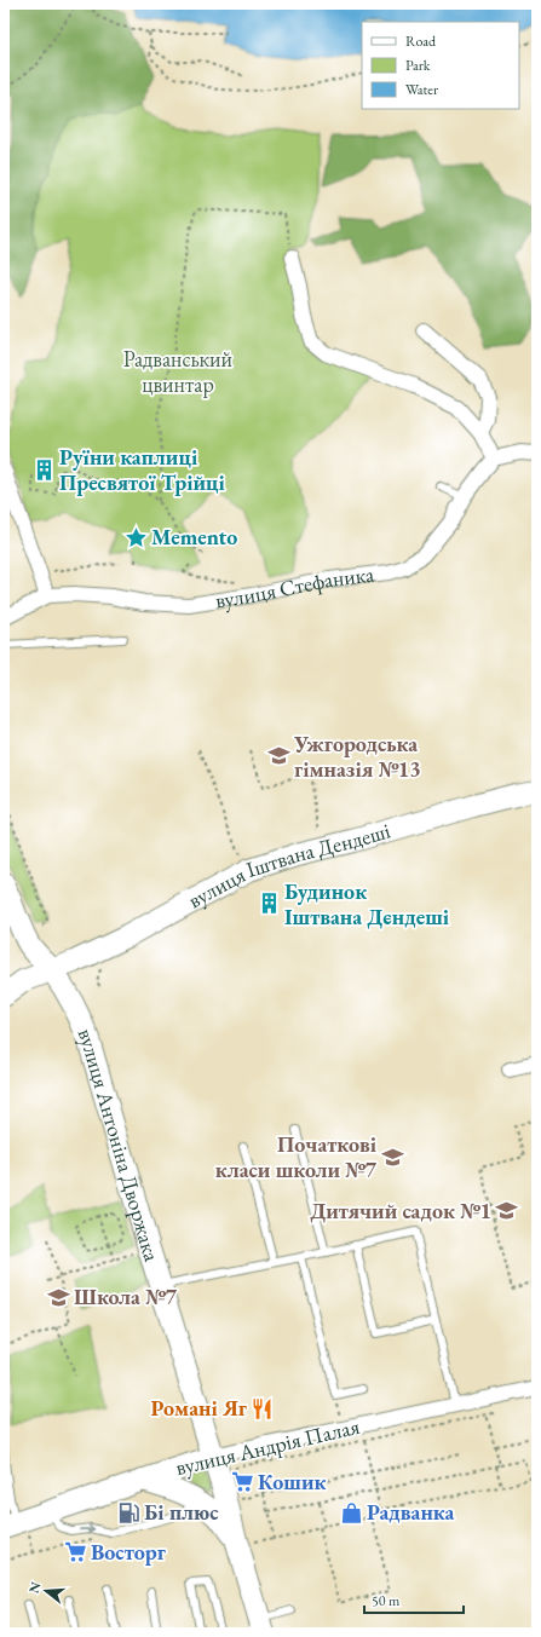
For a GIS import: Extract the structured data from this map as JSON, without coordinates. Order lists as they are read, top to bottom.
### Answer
{
  "streets": {
    "street": [
      "вулиця Стефаника",
      "вулиця Іштвана Дендеші",
      "вулиця Антоніна Дворжака",
      "вулиця Андрія Палая"
    ]
  },
  "crossings": [
    ["вулиця Іштвана Дендеші", "вулиця Антоніна Дворжака"],
    ["вулиця Антоніна Дворжака", "вулиця Андрія Палая"]
  ],
  "parks": ["Радванський цвинтар"],
  "places": {
    "building": ["Руїни каплиці Пресвятої Трійці", "Будинок Іштвана Дєндеші"],
    "place": ["Memento"],
    "school or university": [
      "Ужгородська гімназія №13",
      "Початкові класи школи №7",
      "Дитячий садок №1",
      "Школа №7"
    ],
    "restaurant": ["Романі Яг"],
    "supermarket": ["Кошик", "Восторг"],
    "fuel station": ["Бі плюс"],
    "shop": ["Радванка"]
  },
  "legend": ["Road", "Park", "Water"],
  "scale_bar": "50 m",
  "north": "left"
}
